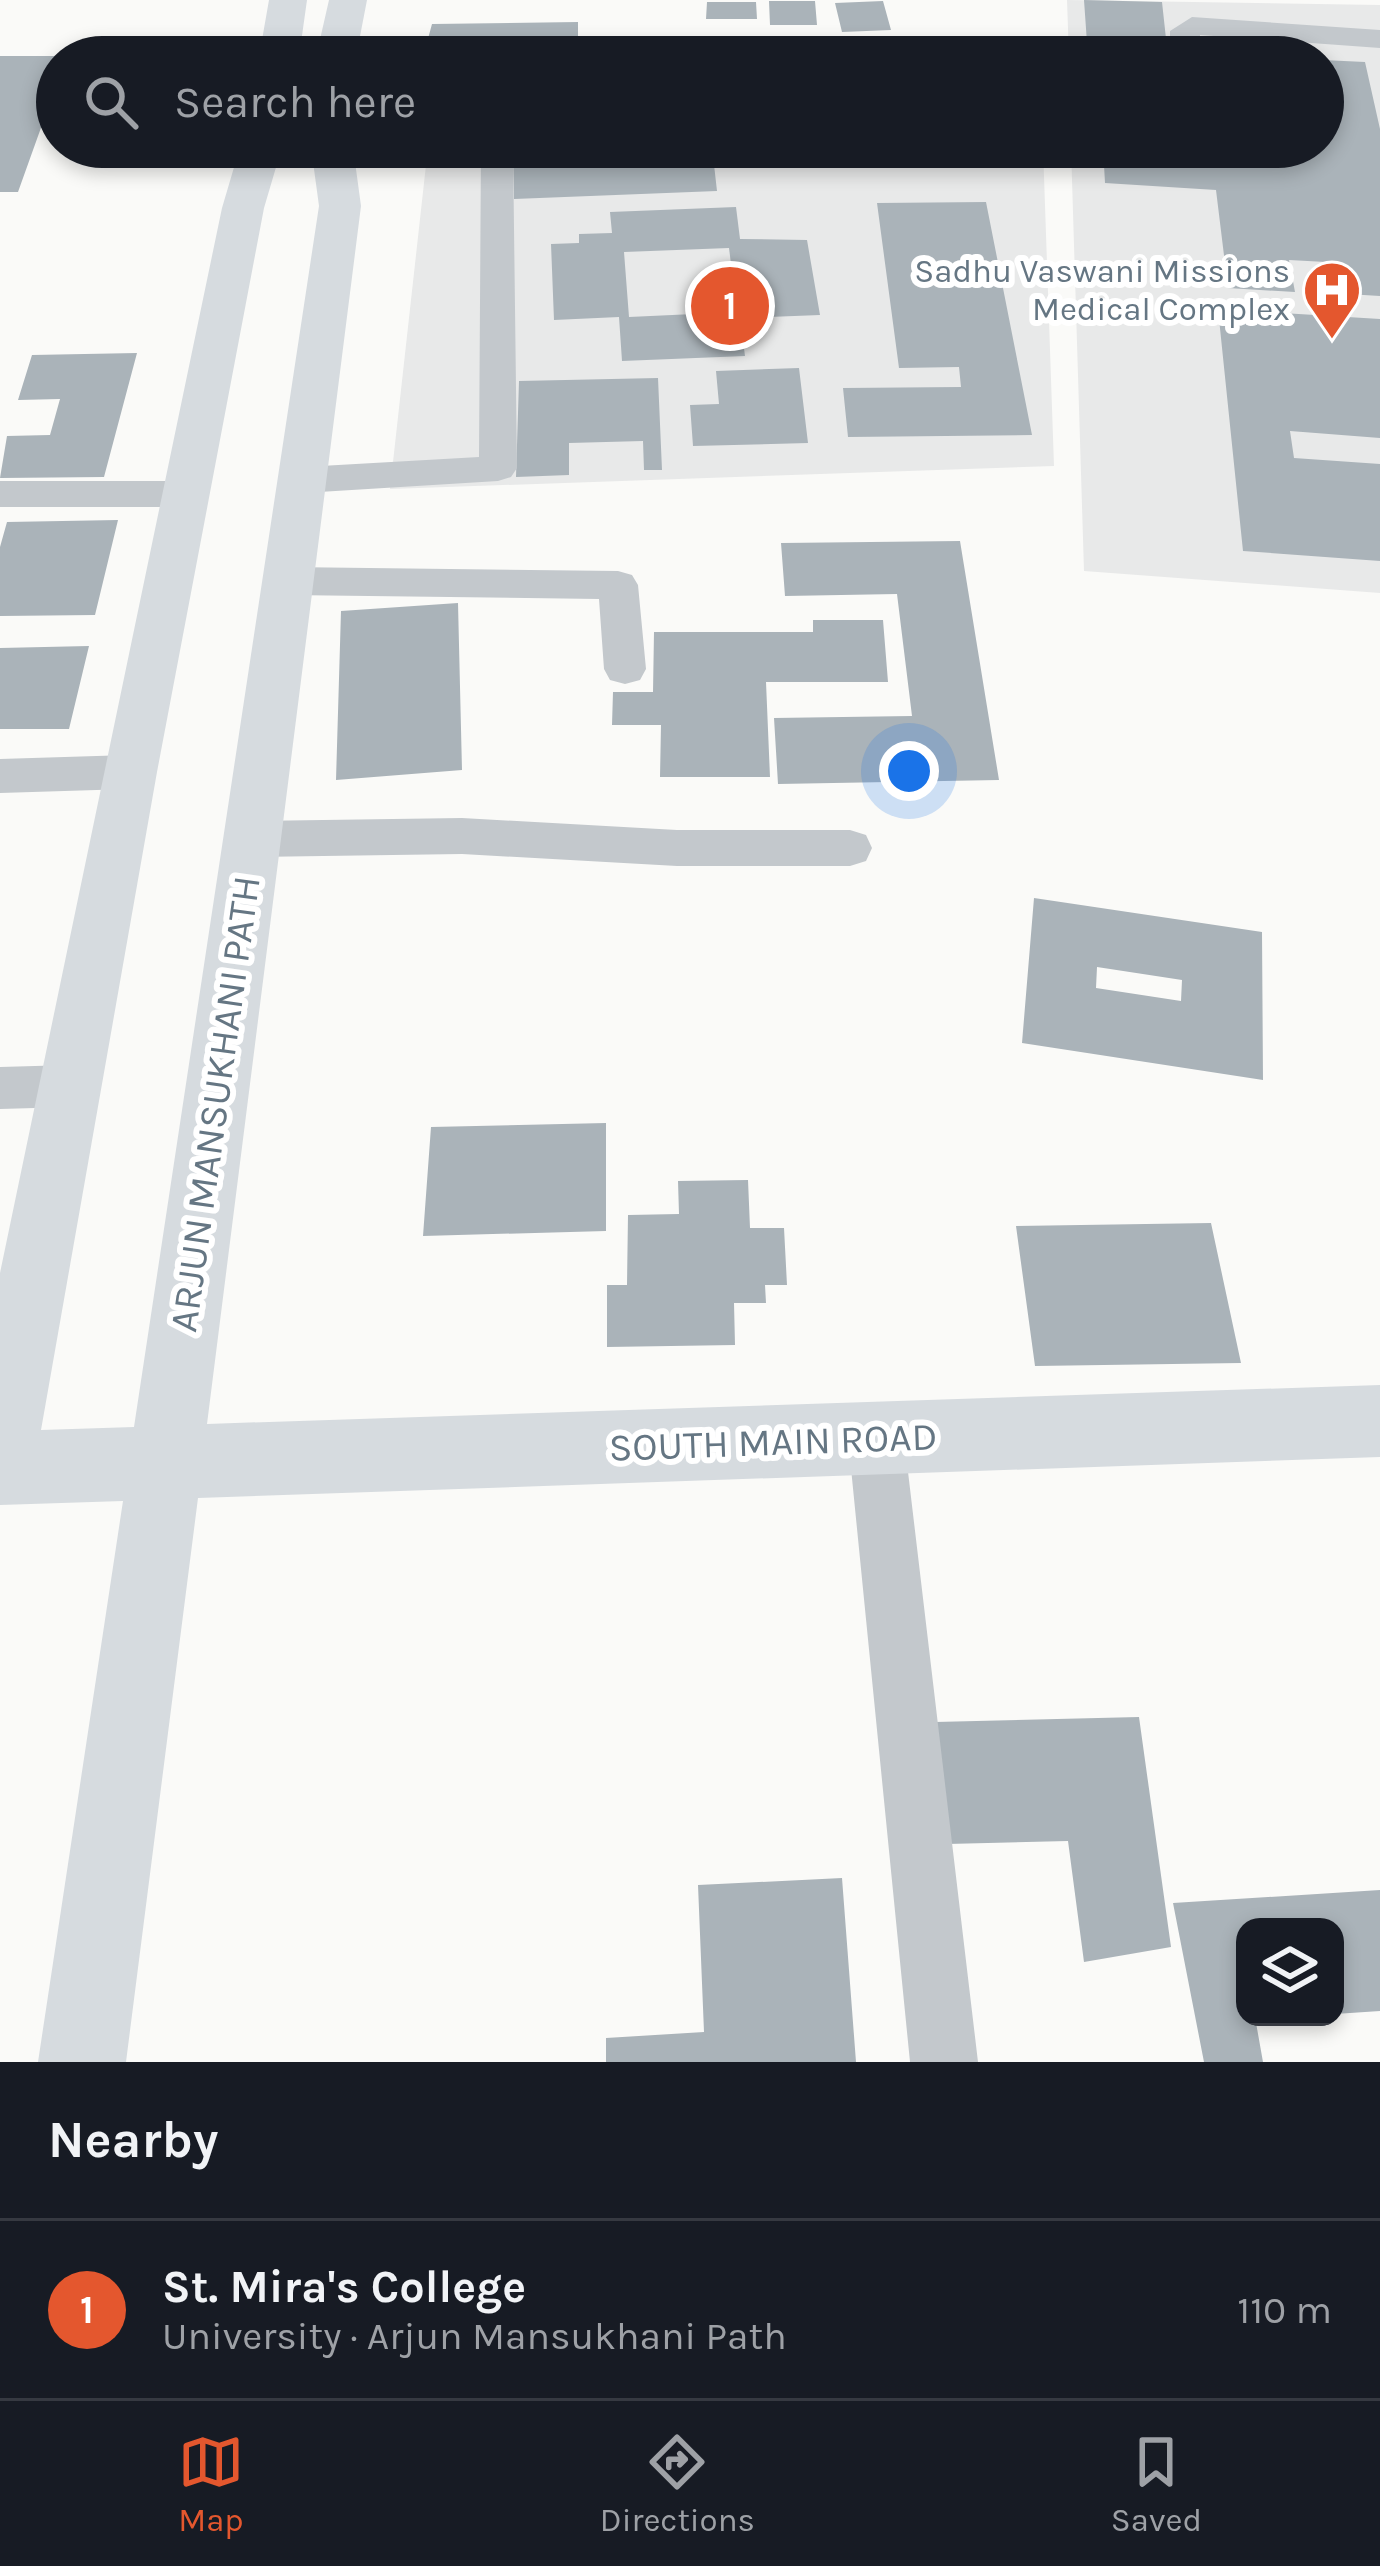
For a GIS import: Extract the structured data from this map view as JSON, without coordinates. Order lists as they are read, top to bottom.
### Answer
{
  "streets": {
    "main road": ["ARJUN MANSUKHANI PATH", "SOUTH MAIN ROAD"]
  },
  "crossings": [
    ["ARJUN MANSUKHANI PATH", "SOUTH MAIN ROAD"]
  ],
  "places": {
    "hospital": ["Sadhu Vaswani Missions Medical Complex"]
  },
  "page": {
    "search": "Search here",
    "pins": "1",
    "heading": "Nearby",
    "list": [
      {
        "mark": "1",
        "name": "St. Mira's College",
        "note": "University · Arjun Mansukhani Path",
        "value": "110 m"
      }
    ],
    "nav": ["Map", "Directions", "Saved"]
  }
}
